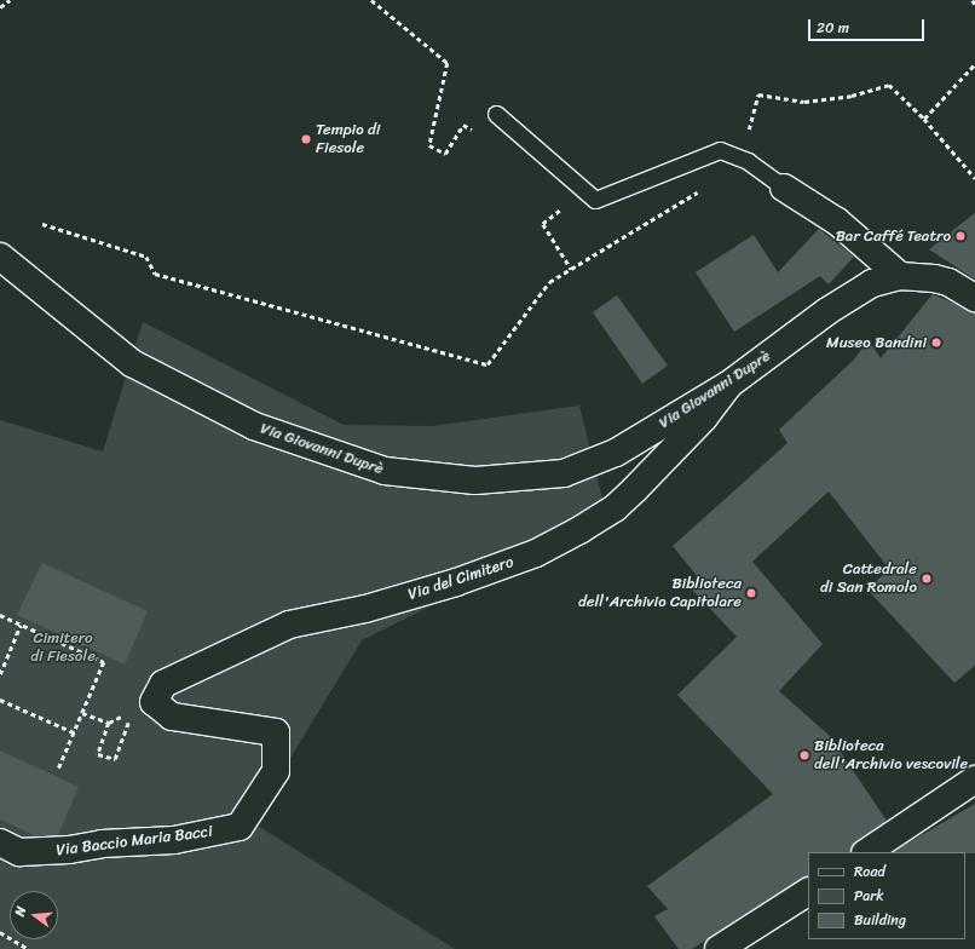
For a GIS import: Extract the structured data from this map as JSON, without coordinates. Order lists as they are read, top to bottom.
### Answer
{
  "streets": {
    "street": ["Via Giovanni Duprè", "Via del Cimitero", "Via Baccio Maria Bacci"]
  },
  "crossings": [
    ["Via Giovanni Duprè", "Via del Cimitero"],
    ["Via del Cimitero", "Via Baccio Maria Bacci"]
  ],
  "parks": ["Cimitero di Fiesole"],
  "places": [
    "Tempio di Fiesole",
    "Bar Caffé Teatro",
    "Museo Bandini",
    "Cattedrale di San Romolo",
    "Biblioteca dell'Archivio Capitolare",
    "Biblioteca dell'Archivio vescovile"
  ],
  "legend": ["Road", "Park", "Building"],
  "scale_bar": "20 m",
  "north": "left"
}
